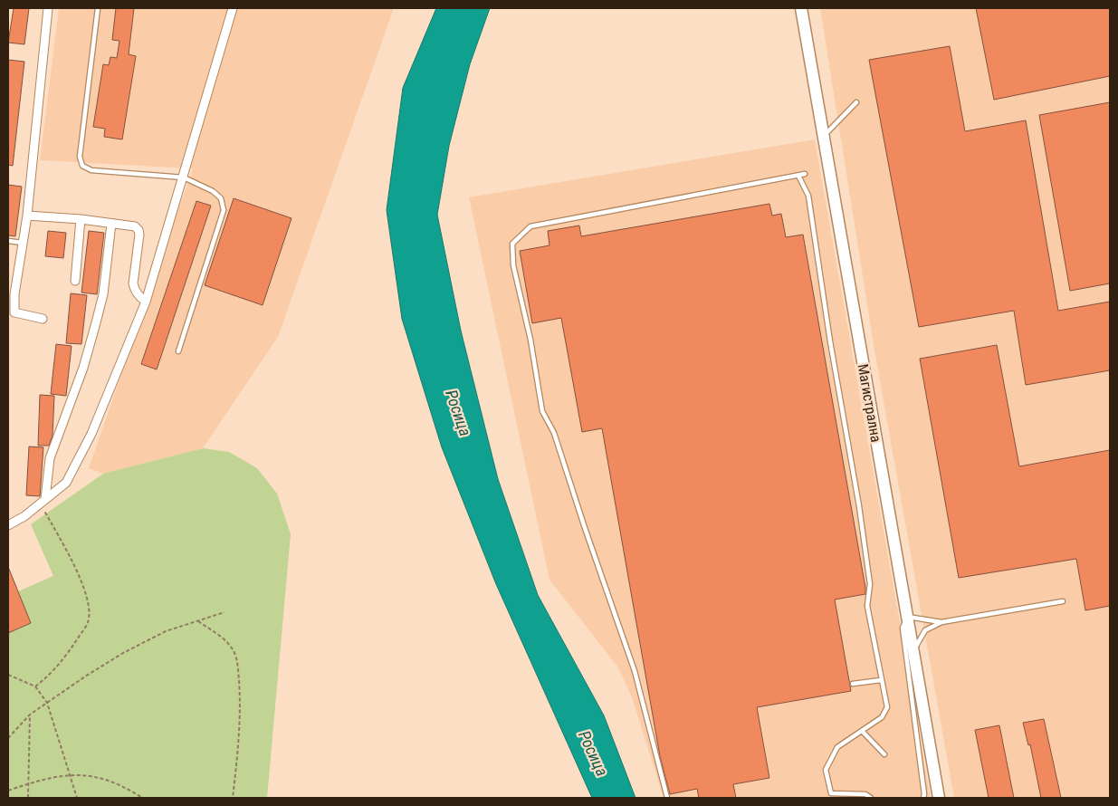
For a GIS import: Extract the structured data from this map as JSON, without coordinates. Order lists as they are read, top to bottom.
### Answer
{
  "streets": {
    "main road": ["Магистрална"]
  },
  "water": ["Росица"]
}
